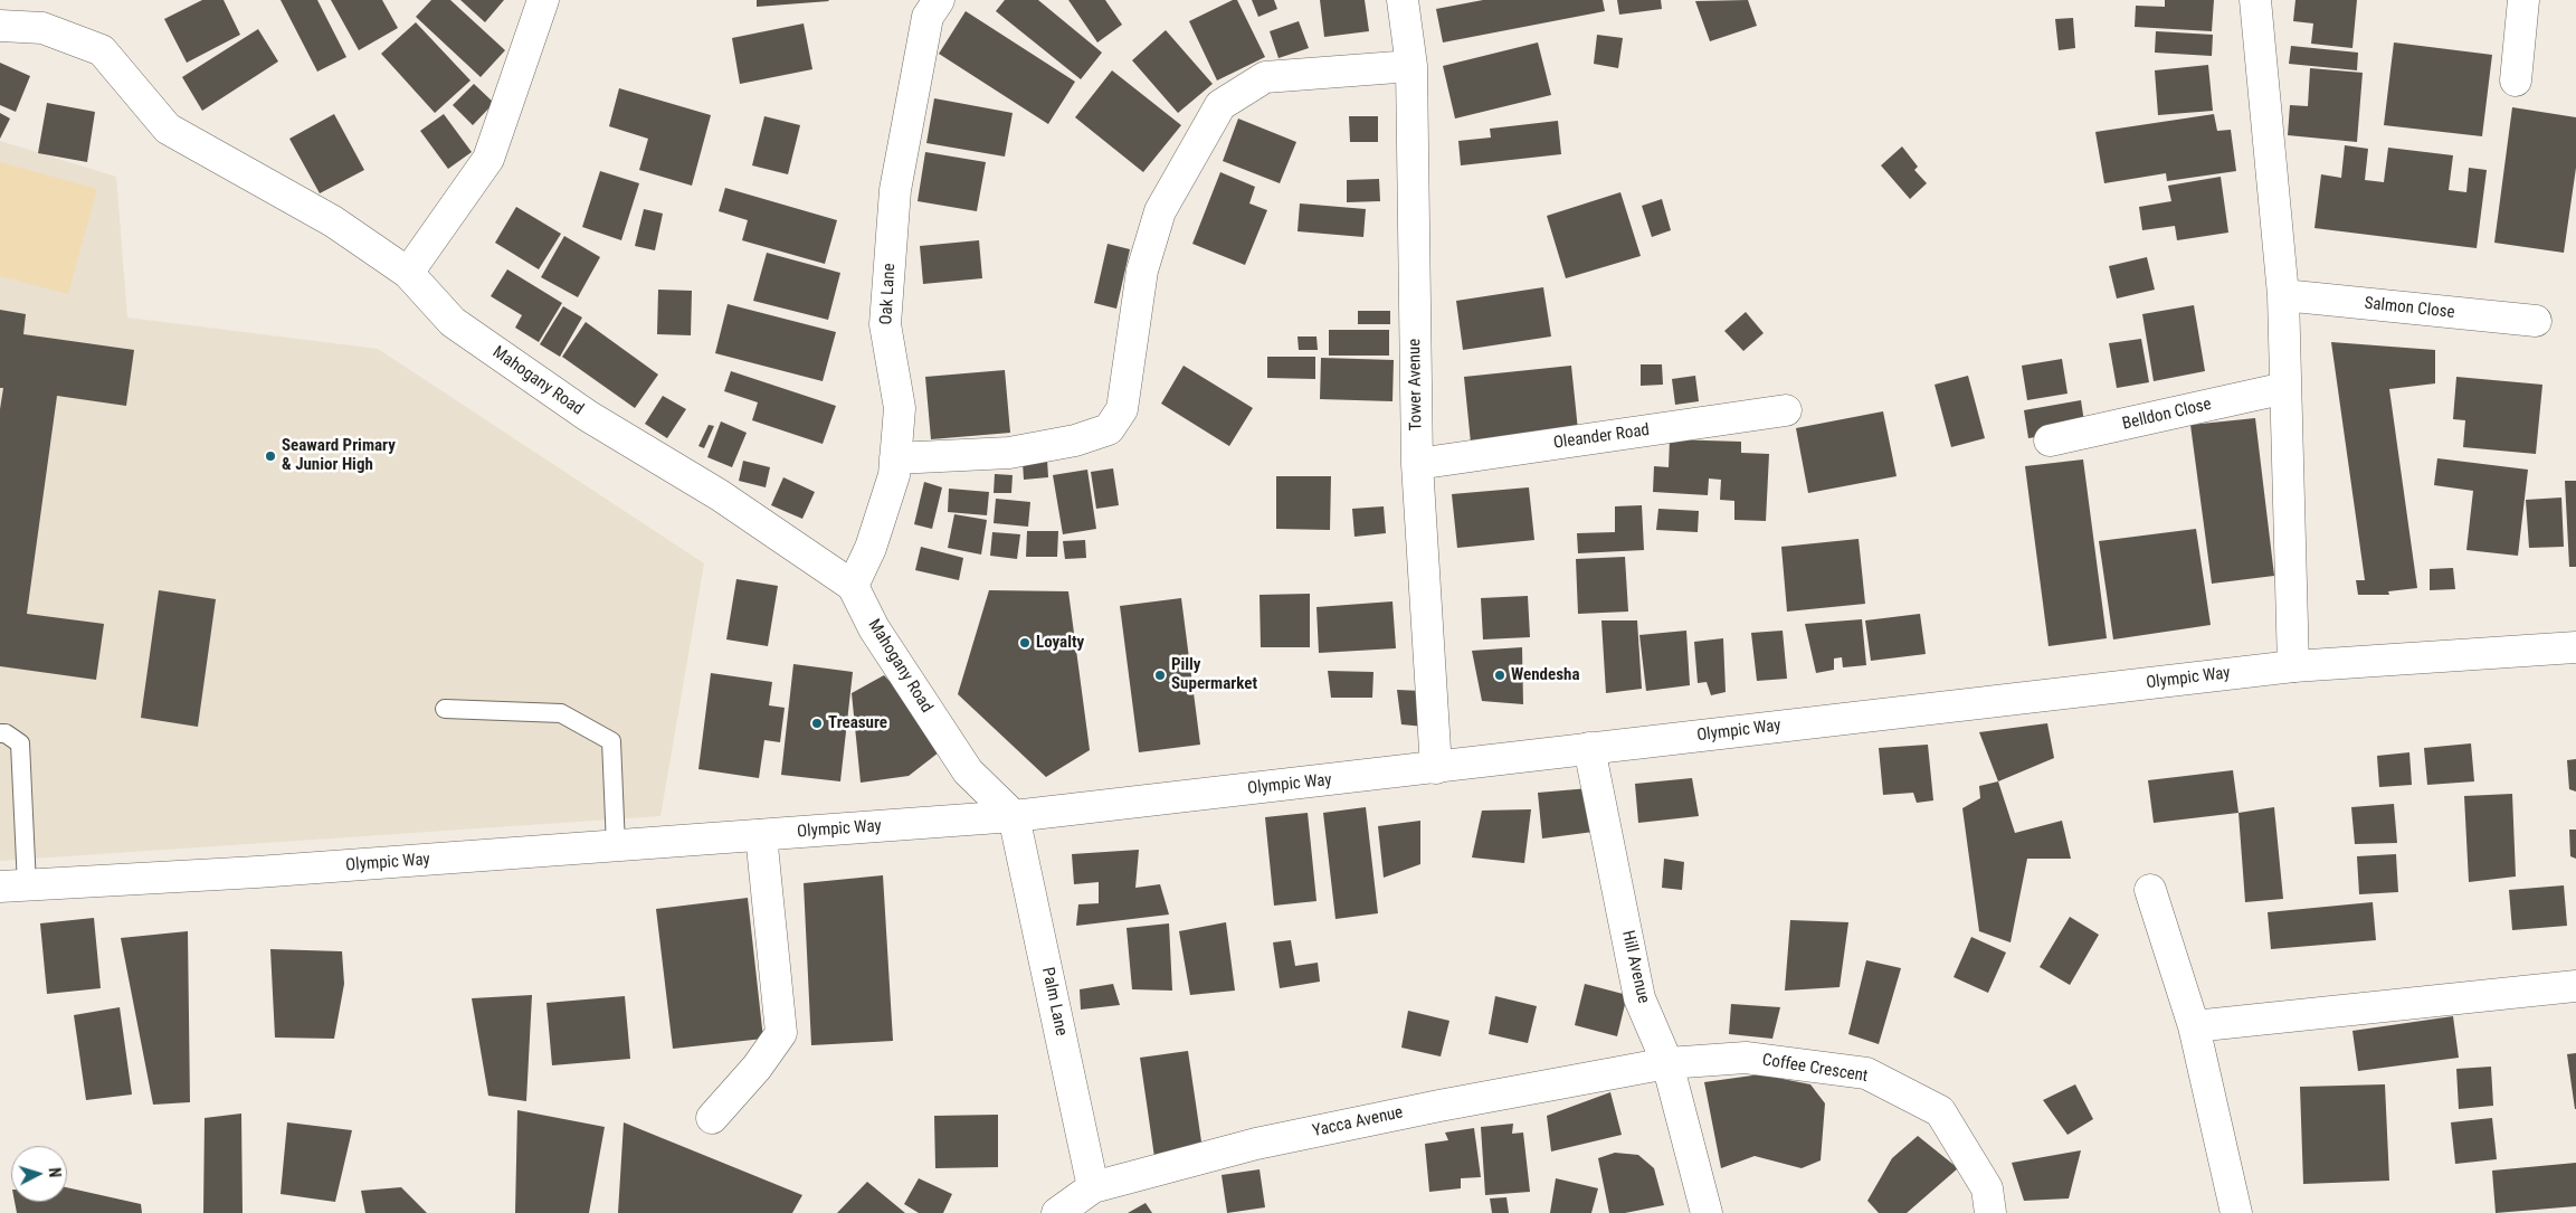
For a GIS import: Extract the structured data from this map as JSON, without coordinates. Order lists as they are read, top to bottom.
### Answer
{
  "streets": {
    "street": [
      "Oak Lane",
      "Salmon Close",
      "Mahogany Road",
      "Tower Avenue",
      "Belldon Close",
      "Oleander Road",
      "Olympic Way",
      "Hill Avenue",
      "Palm Lane",
      "Coffee Crescent",
      "Yacca Avenue"
    ]
  },
  "crossings": [
    ["Oak Lane", "Mahogany Road"],
    ["Mahogany Road", "Olympic Way"],
    ["Mahogany Road", "Palm Lane"],
    ["Tower Avenue", "Oleander Road"],
    ["Tower Avenue", "Olympic Way"],
    ["Olympic Way", "Hill Avenue"],
    ["Olympic Way", "Palm Lane"],
    ["Hill Avenue", "Coffee Crescent"],
    ["Hill Avenue", "Yacca Avenue"],
    ["Palm Lane", "Yacca Avenue"],
    ["Coffee Crescent", "Yacca Avenue"]
  ],
  "places": [
    "Seaward Primary & Junior High",
    "Loyalty",
    "Pilly Supermarket",
    "Wendesha",
    "Treasure"
  ],
  "north": "right"
}
